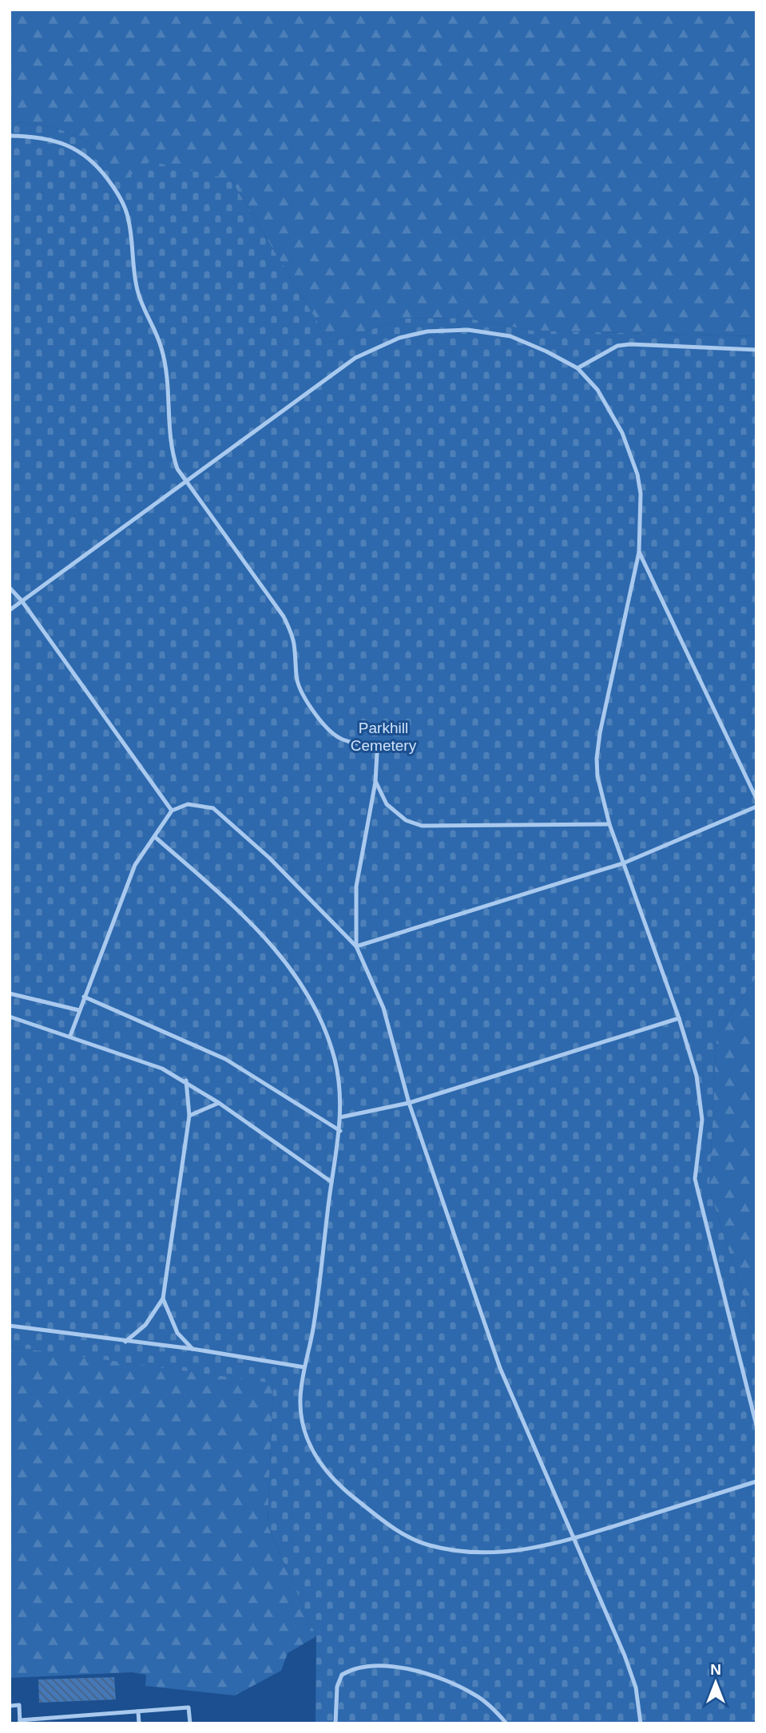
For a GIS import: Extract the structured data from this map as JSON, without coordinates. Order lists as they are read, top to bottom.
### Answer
{
  "parks": ["Parkhill Cemetery"],
  "north": "top"
}
